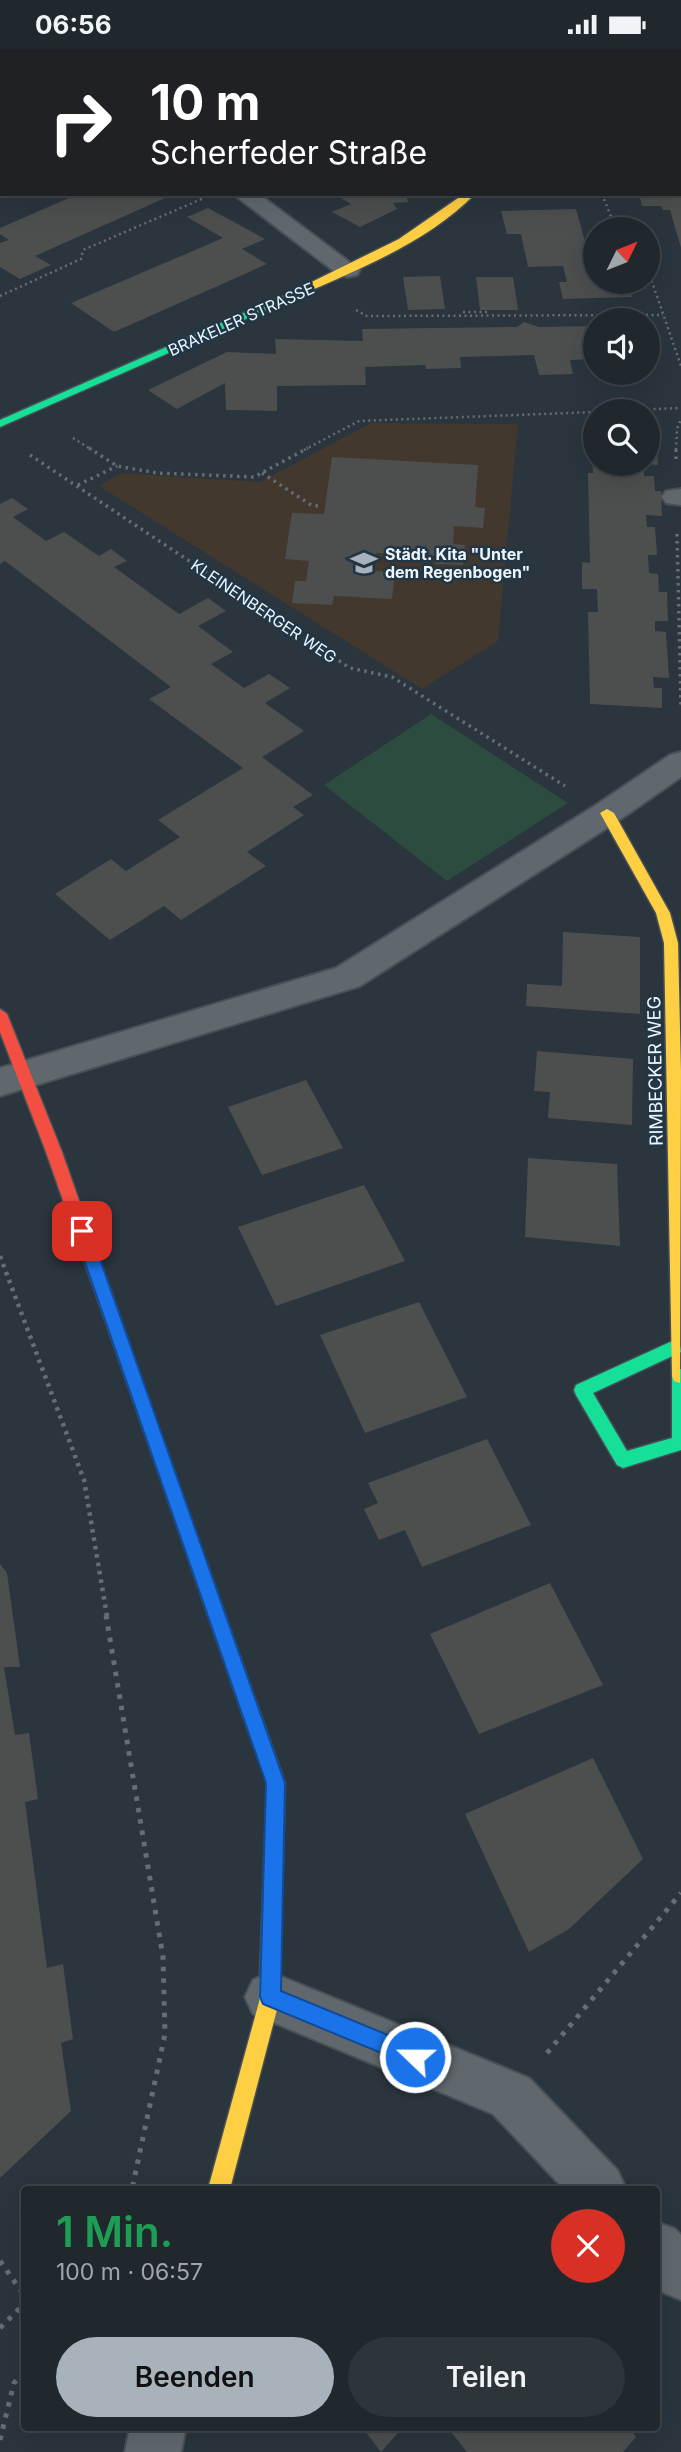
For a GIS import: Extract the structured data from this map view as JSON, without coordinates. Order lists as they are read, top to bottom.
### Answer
{
  "streets": {
    "street": ["BRAKELER STRASSE", "RIMBECKER WEG"],
    "path": ["KLEINENBERGER WEG"]
  },
  "crossings": [
    ["KLEINENBERGER WEG", "RIMBECKER WEG"]
  ],
  "places": {
    "school or university": ["Städt. Kita \"Unter dem Regenbogen\""]
  },
  "north": "top right",
  "page": {
    "status": "06:56",
    "turn": ["10 m", "Scherfeder Straße"],
    "heading": ["1 Min.", "100 m · 06:57"],
    "buttons": ["Beenden", "Teilen"]
  }
}
